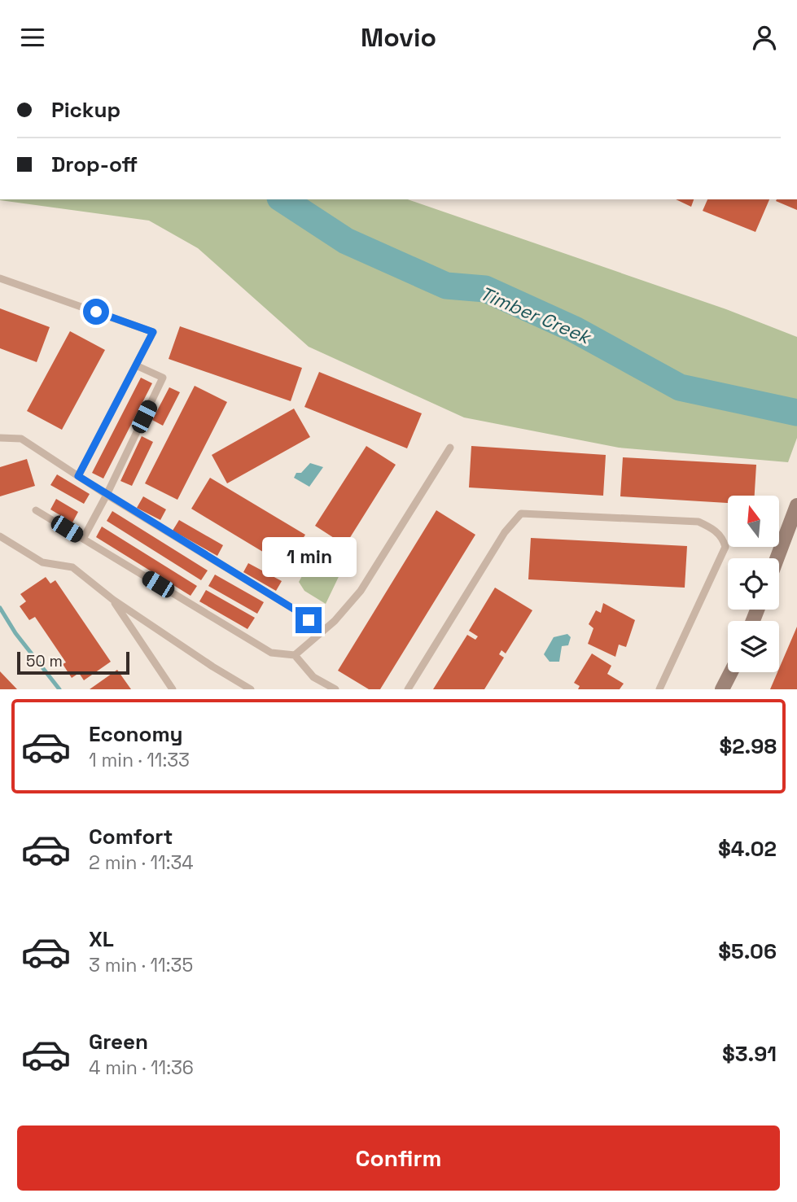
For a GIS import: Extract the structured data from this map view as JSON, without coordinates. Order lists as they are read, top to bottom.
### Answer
{
  "water": ["Timber Creek"],
  "scale_bar": "50 m",
  "north": "top",
  "page": {
    "header": "Movio",
    "banner": ["Pickup", "Drop-off"],
    "bubble": "1 min",
    "scale": "50 m",
    "list": [
      {
        "name": "Economy",
        "note": "1 min · 11:33",
        "value": "$2.98"
      },
      {
        "name": "Comfort",
        "note": "2 min · 11:34",
        "value": "$4.02"
      },
      {
        "name": "XL",
        "note": "3 min · 11:35",
        "value": "$5.06"
      },
      {
        "name": "Green",
        "note": "4 min · 11:36",
        "value": "$3.91"
      }
    ],
    "buttons": "Confirm"
  }
}
